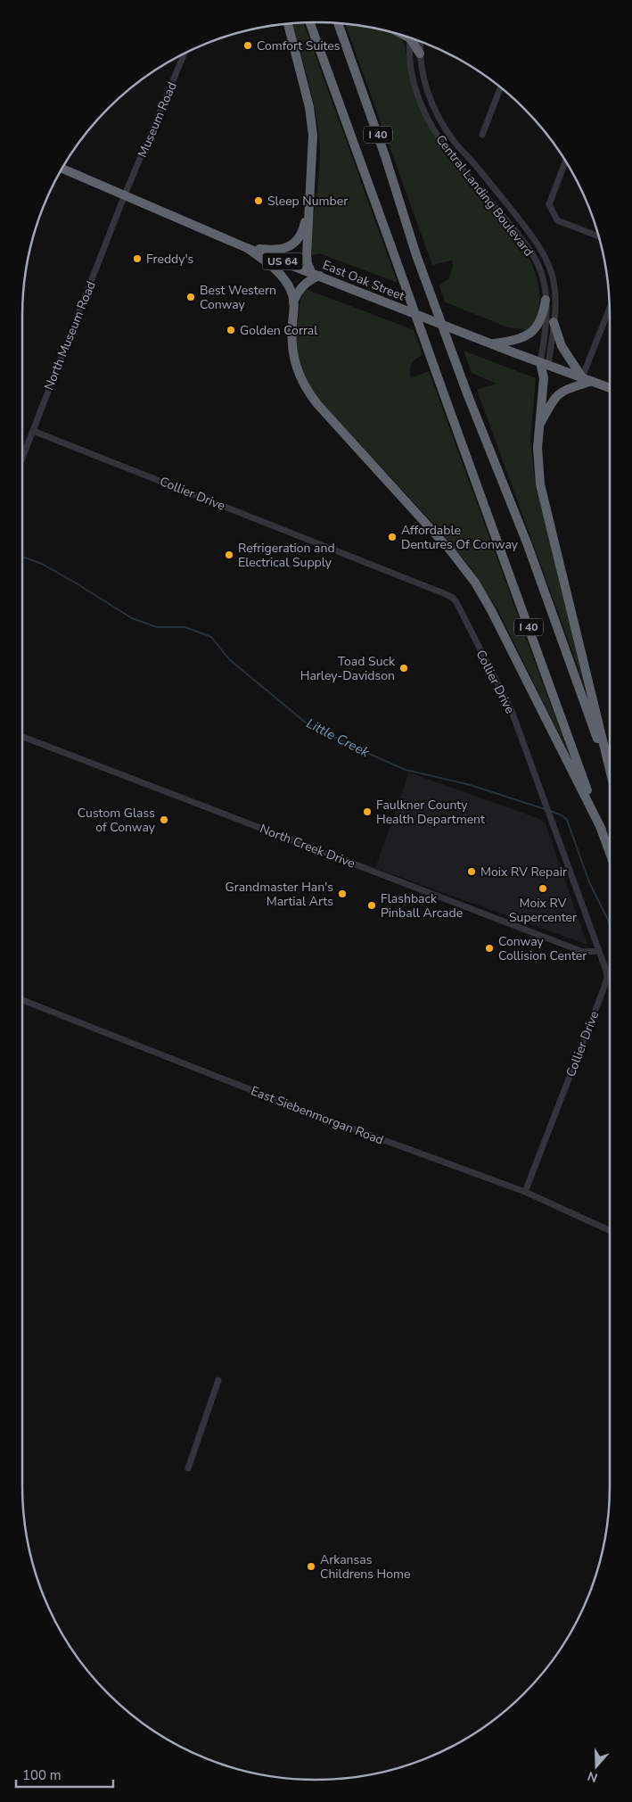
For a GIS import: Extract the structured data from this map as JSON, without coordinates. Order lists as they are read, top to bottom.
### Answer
{
  "streets": {
    "highway": ["I 40", "US 64", "East Oak Street"],
    "street": [
      "Museum Road",
      "Central Landing Boulevard",
      "North Museum Road",
      "Collier Drive",
      "North Creek Drive",
      "East Siebenmorgan Road"
    ]
  },
  "crossings": [
    ["Museum Road", "East Oak Street"],
    ["Museum Road", "North Museum Road"],
    ["Central Landing Boulevard", "East Oak Street"],
    ["East Oak Street", "North Museum Road"],
    ["North Museum Road", "Collier Drive"],
    ["Collier Drive", "North Creek Drive"],
    ["Collier Drive", "East Siebenmorgan Road"]
  ],
  "water": ["Little Creek"],
  "places": [
    "Comfort Suites",
    "Sleep Number",
    "Freddy's",
    "Best Western Conway",
    "Golden Corral",
    "Affordable Dentures Of Conway",
    "Refrigeration and Electrical Supply",
    "Toad Suck Harley-Davidson",
    "Faulkner County Health Department",
    "Custom Glass of Conway",
    "Moix RV Repair",
    "Moix RV Supercenter",
    "Grandmaster Han's Martial Arts",
    "Flashback Pinball Arcade",
    "Conway Collision Center",
    "Arkansas Childrens Home"
  ],
  "scale_bar": "100 m",
  "north": "bottom"
}
